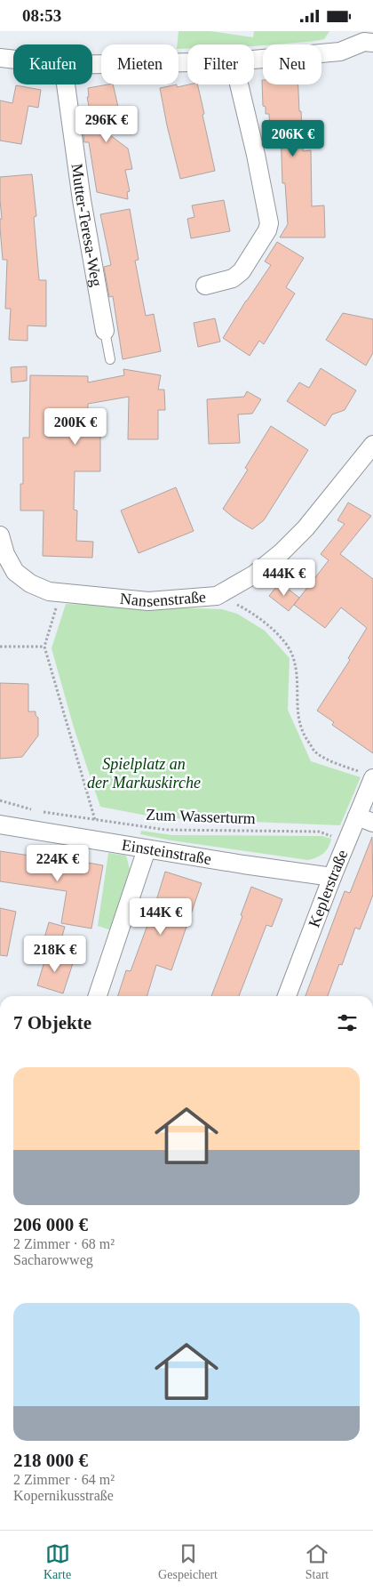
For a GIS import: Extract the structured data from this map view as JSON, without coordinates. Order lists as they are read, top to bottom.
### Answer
{
  "streets": {
    "street": [
      "Mutter-Teresa-Weg",
      "Nansenstraße",
      "Einsteinstraße",
      "Keplerstraße"
    ],
    "path": ["Zum Wasserturm"]
  },
  "crossings": [
    ["Zum Wasserturm", "Keplerstraße"],
    ["Einsteinstraße", "Keplerstraße"]
  ],
  "parks": ["Spielplatz an der Markuskirche"],
  "page": {
    "status": "08:53",
    "chip": [
      "Kaufen",
      "Mieten",
      "Filter",
      "Neu"
    ],
    "price": [
      "296K €",
      "206K €",
      "200K €",
      "444K €",
      "224K €",
      "144K €",
      "218K €"
    ],
    "heading": "7 Objekte",
    "list": [
      {
        "name": "206 000 €",
        "note": "2 Zimmer · 68 m² · Sacharowweg"
      },
      {
        "name": "218 000 €",
        "note": "2 Zimmer · 64 m² · Kopernikusstraße"
      }
    ],
    "tabs": ["Karte", "Gespeichert", "Start"]
  }
}
